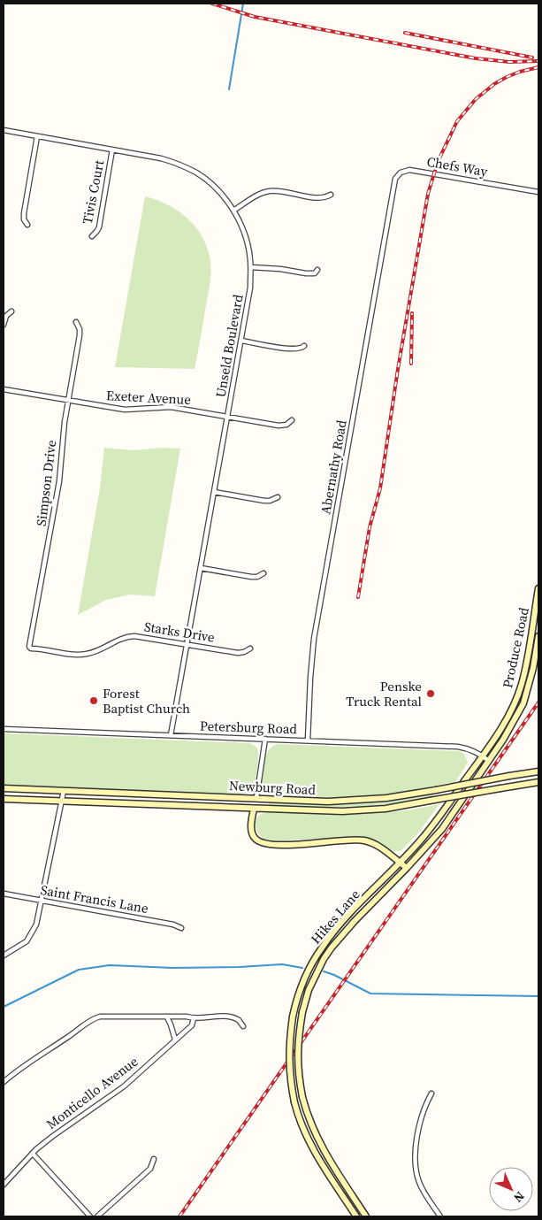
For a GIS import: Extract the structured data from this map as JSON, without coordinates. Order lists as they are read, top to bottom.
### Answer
{
  "streets": {
    "street": [
      "Chefs Way",
      "Tivis Court",
      "Unseld Boulevard",
      "Exeter Avenue",
      "Abernathy Road",
      "Simpson Drive",
      "Starks Drive",
      "Produce Road",
      "Petersburg Road",
      "Newburg Road",
      "Saint Francis Lane",
      "Hikes Lane",
      "Monticello Avenue"
    ]
  },
  "crossings": [
    ["Chefs Way", "Abernathy Road"],
    ["Tivis Court", "Unseld Boulevard"],
    ["Unseld Boulevard", "Exeter Avenue"],
    ["Unseld Boulevard", "Starks Drive"],
    ["Unseld Boulevard", "Petersburg Road"],
    ["Exeter Avenue", "Simpson Drive"],
    ["Abernathy Road", "Petersburg Road"],
    ["Simpson Drive", "Starks Drive"],
    ["Produce Road", "Petersburg Road"],
    ["Produce Road", "Hikes Lane"],
    ["Petersburg Road", "Hikes Lane"]
  ],
  "places": ["Penske Truck Rental", "Forest Baptist Church"],
  "north": "bottom right"
}
